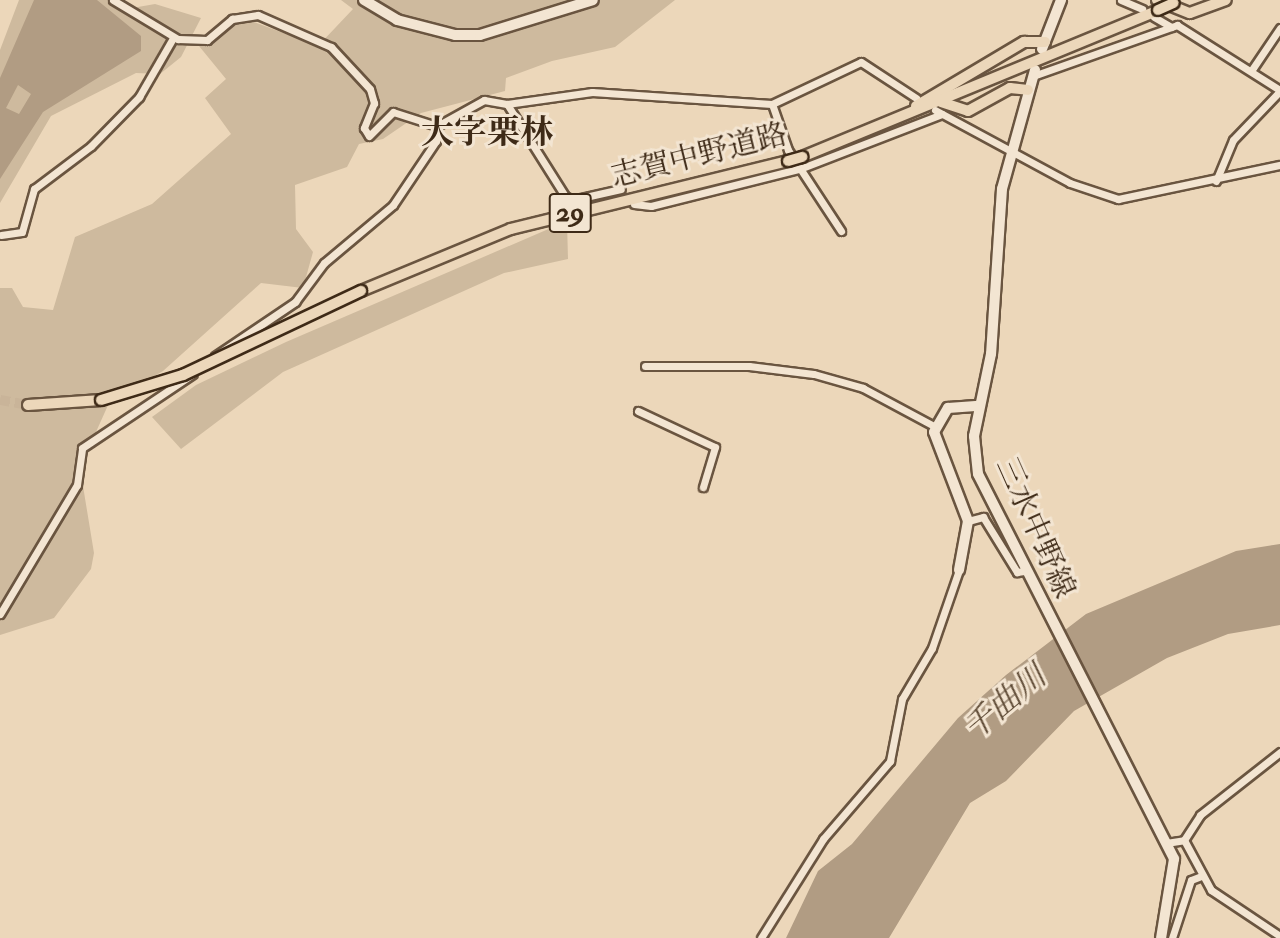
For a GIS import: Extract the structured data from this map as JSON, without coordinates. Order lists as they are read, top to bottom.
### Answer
{
  "streets": {
    "main road": ["志賀中野道路", "29", "三水中野線"]
  },
  "crossings": [
    ["志賀中野道路", "29"]
  ],
  "districts": ["大字栗林"],
  "water": ["千曲川"]
}
